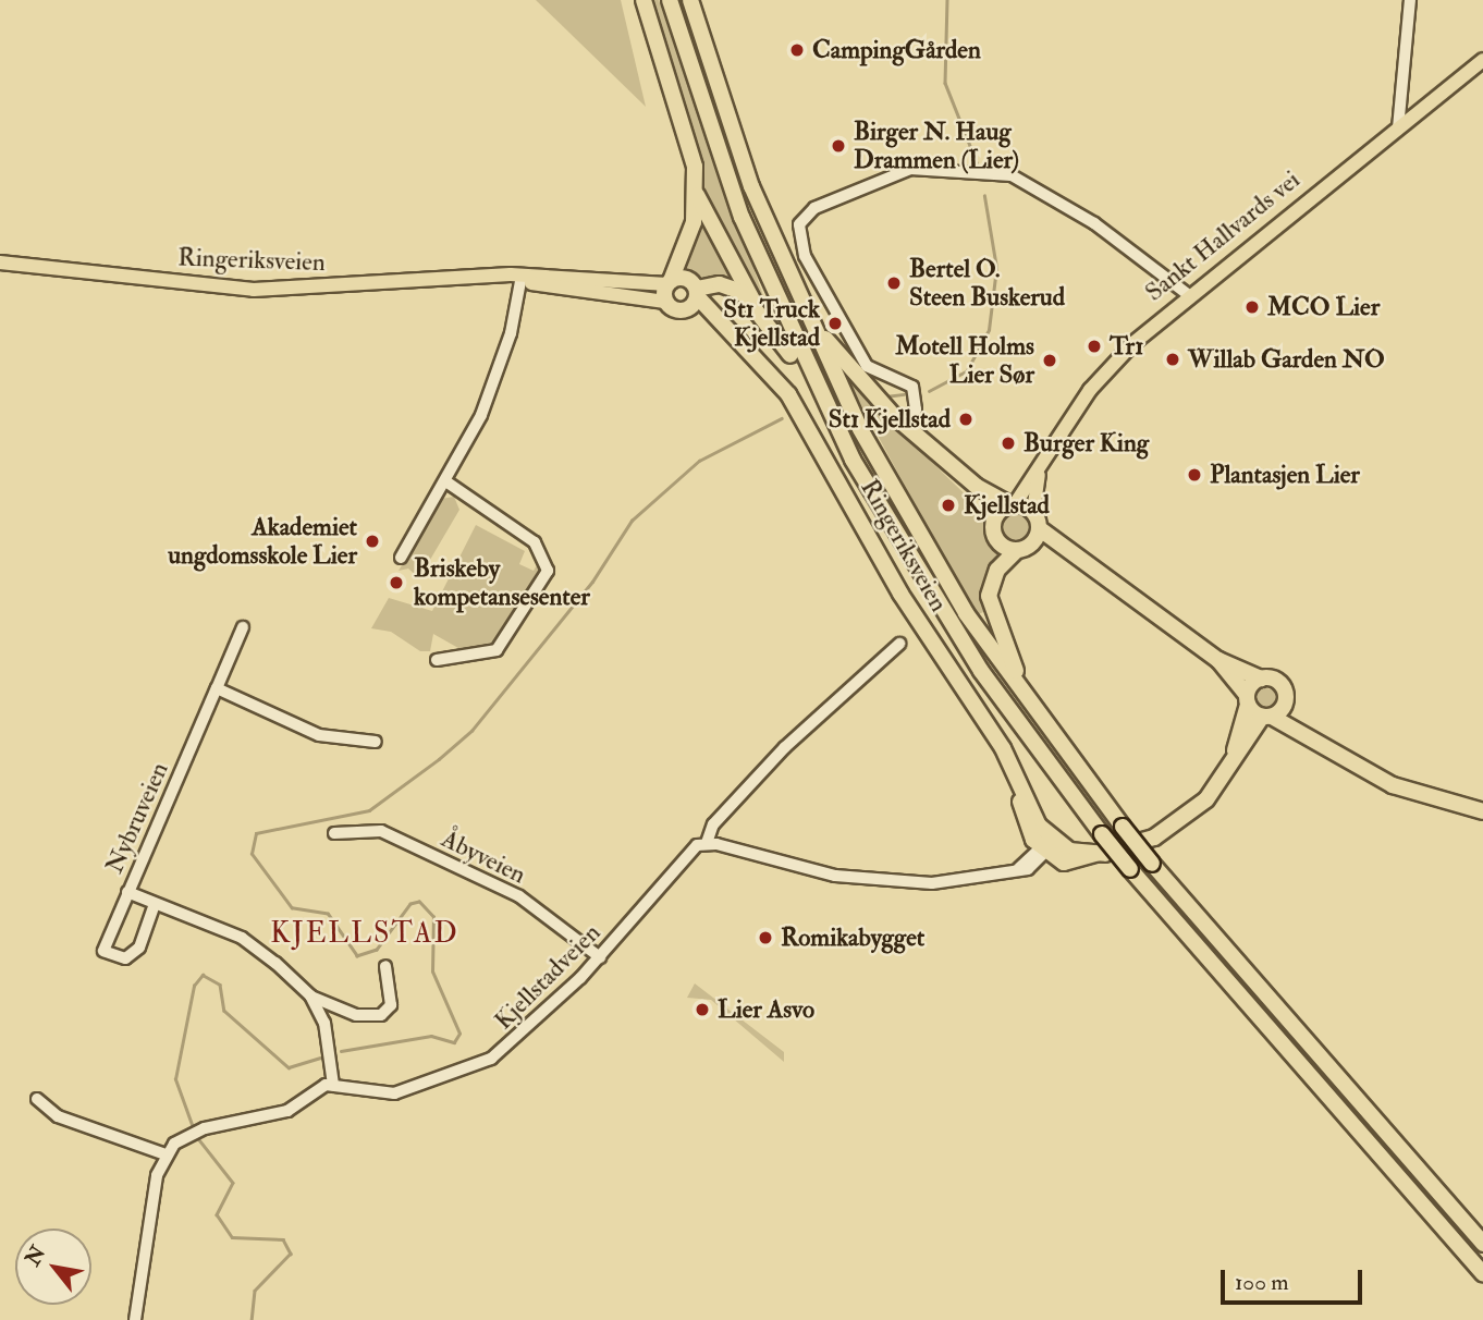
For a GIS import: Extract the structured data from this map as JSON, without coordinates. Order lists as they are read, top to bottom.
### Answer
{
  "streets": {
    "highway": ["Ringeriksveien"],
    "main road": ["Sankt Hallvards vei"],
    "street": ["Nybruveien", "Åbyveien", "Kjellstadveien"]
  },
  "crossings": [
    ["Nybruveien", "Kjellstadveien"],
    ["Åbyveien", "Kjellstadveien"]
  ],
  "districts": ["KJELLSTAD"],
  "places": [
    "CampingGården",
    "Birger N. Haug Drammen (Lier)",
    "Bertel O. Steen Buskerud",
    "MCO Lier",
    "St1 Truck Kjellstad",
    "Tr1",
    "Willab Garden NO",
    "Motell Holms Lier Sør",
    "St1 Kjellstad",
    "Burger King",
    "Plantasjen Lier",
    "Kjellstad",
    "Akademiet ungdomsskole Lier",
    "Briskeby kompetansesenter",
    "Romikabygget",
    "Lier Asvo"
  ],
  "scale_bar": "100 m",
  "north": "top left"
}
